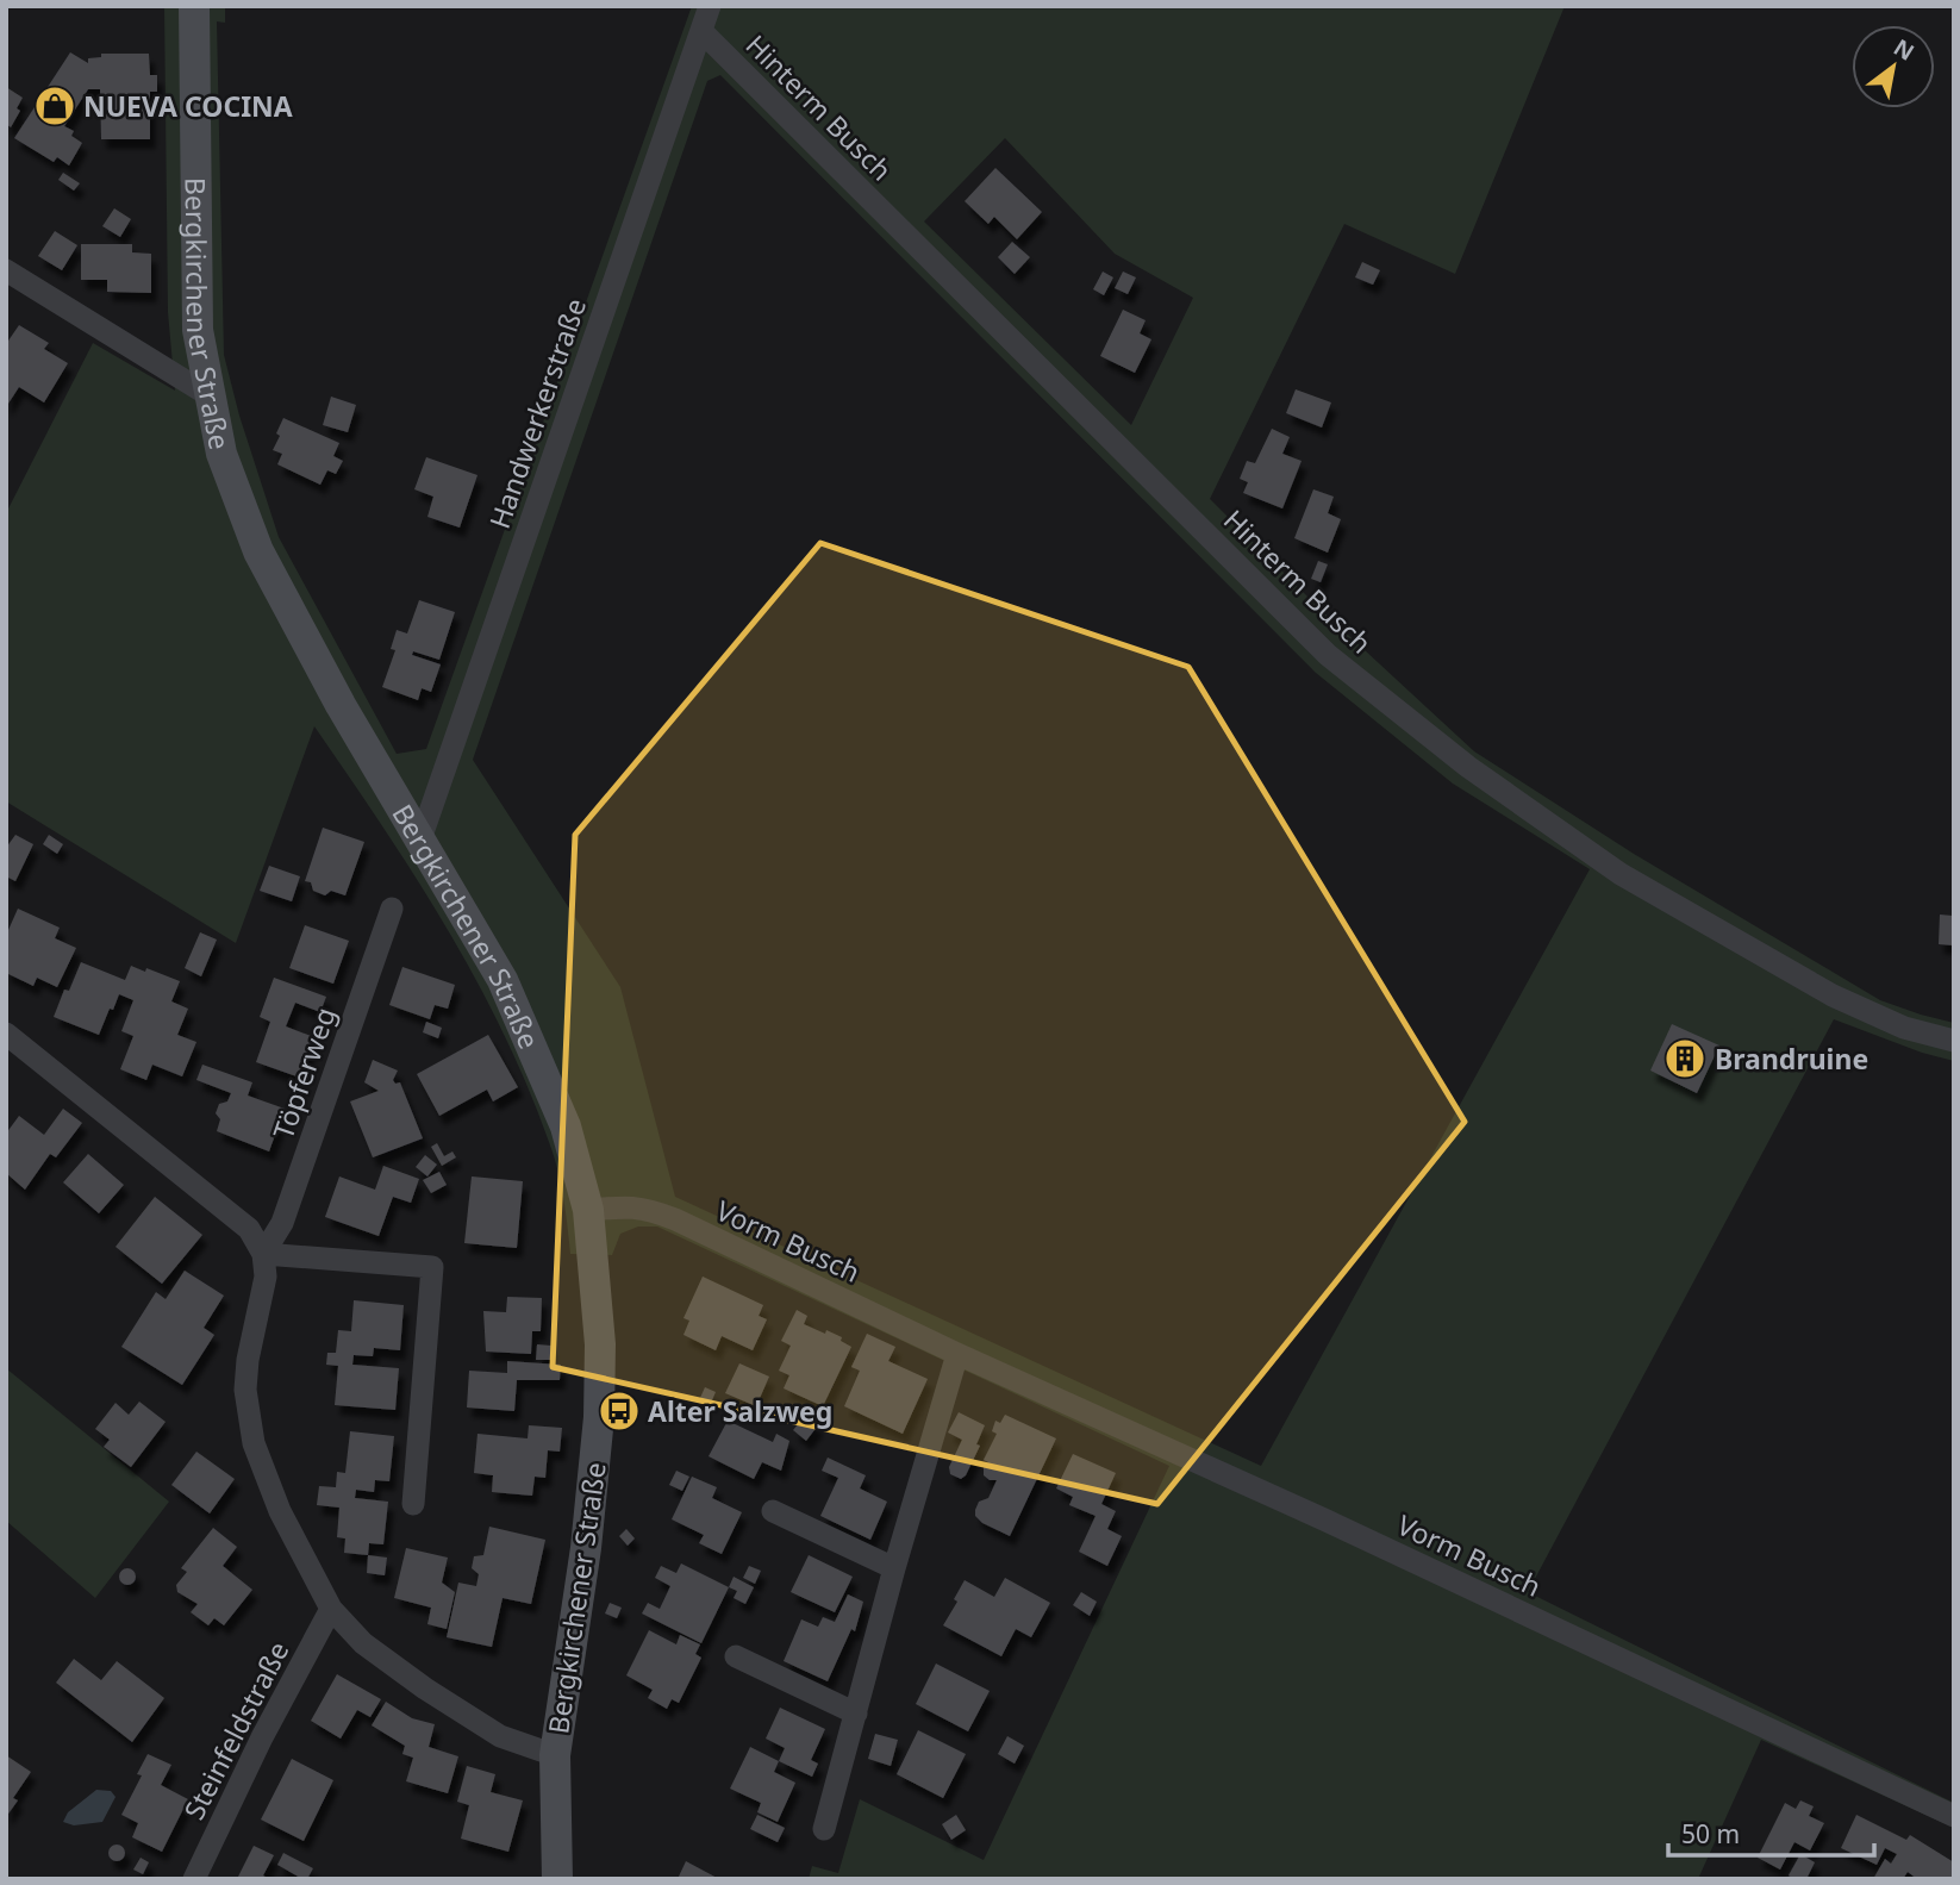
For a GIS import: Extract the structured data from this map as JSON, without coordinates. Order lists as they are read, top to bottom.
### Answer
{
  "streets": {
    "street": [
      "Hinterm Busch",
      "Bergkirchener Straße",
      "Handwerkerstraße",
      "Töpferweg",
      "Vorm Busch",
      "Steinfeldstraße"
    ]
  },
  "crossings": [
    ["Hinterm Busch", "Handwerkerstraße"],
    ["Bergkirchener Straße", "Handwerkerstraße"],
    ["Bergkirchener Straße", "Vorm Busch"]
  ],
  "places": {
    "shop": ["NUEVA COCINA"],
    "building": ["Brandruine"],
    "bus stop": ["Alter Salzweg"]
  },
  "scale_bar": "50 m",
  "north": "top right"
}
